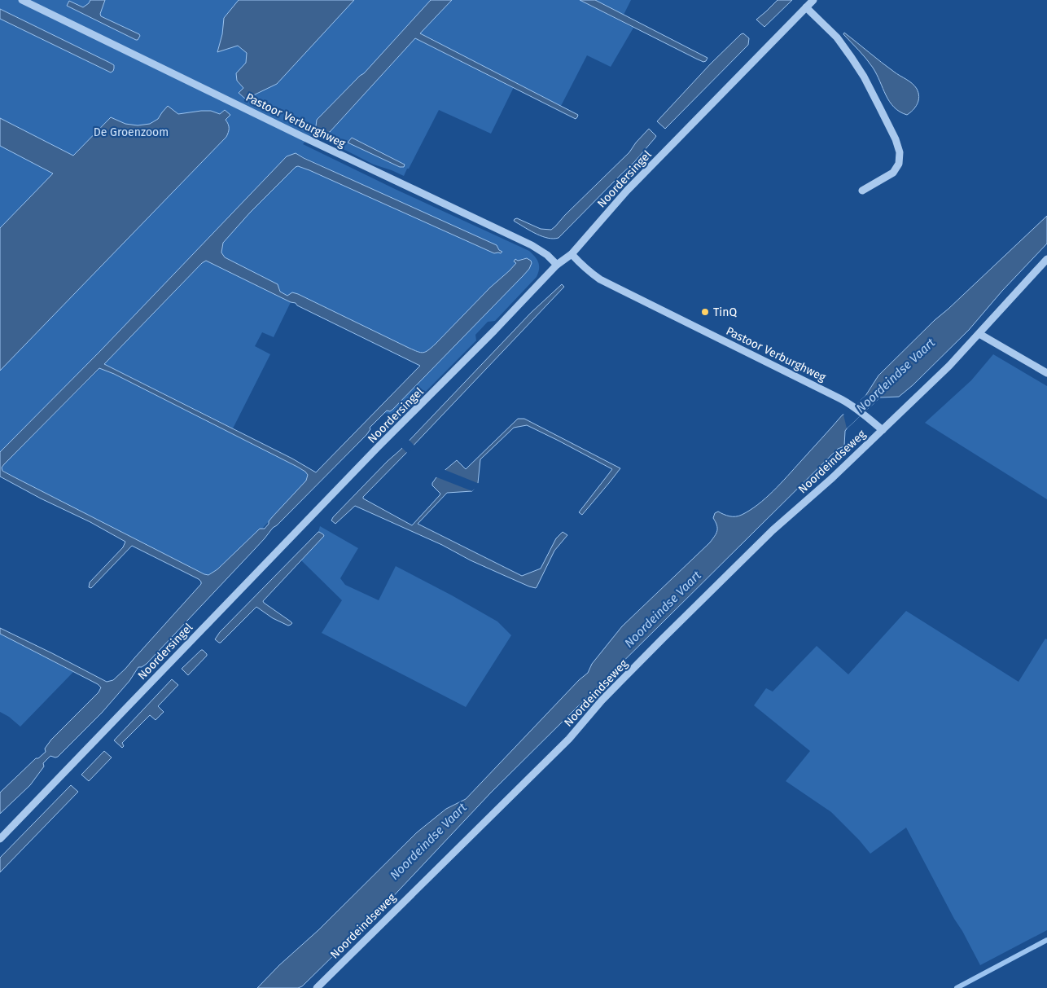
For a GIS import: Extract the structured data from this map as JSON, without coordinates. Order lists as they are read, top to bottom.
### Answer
{
  "streets": {
    "street": ["Pastoor Verburghweg", "Noordersingel", "Noordeindseweg"]
  },
  "crossings": [
    ["Pastoor Verburghweg", "Noordersingel"],
    ["Pastoor Verburghweg", "Noordeindseweg"]
  ],
  "water": ["Noordeindse Vaart"],
  "parks": ["De Groenzoom"],
  "places": ["TinQ"]
}
